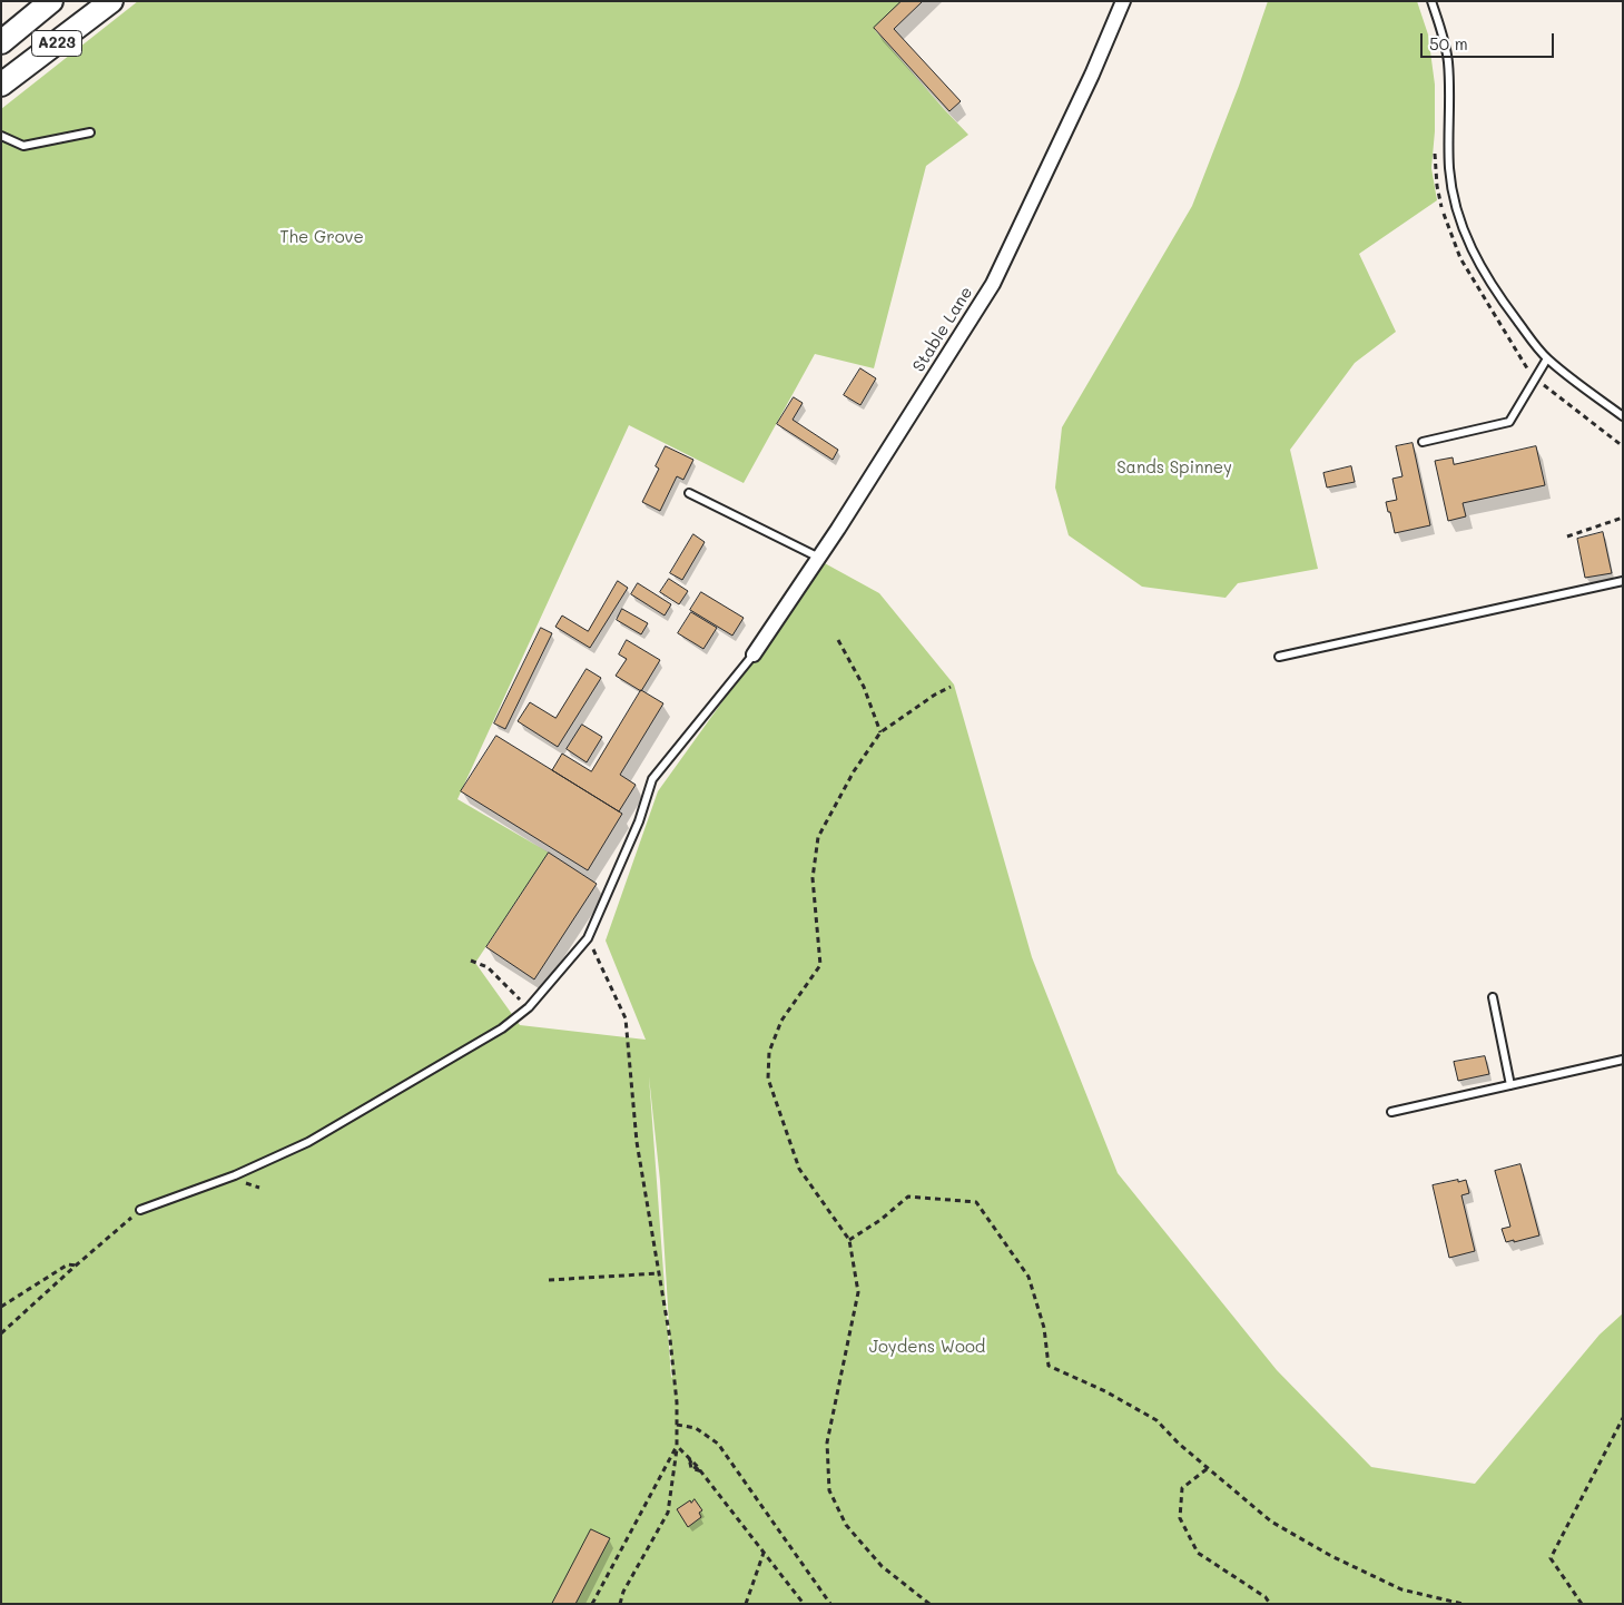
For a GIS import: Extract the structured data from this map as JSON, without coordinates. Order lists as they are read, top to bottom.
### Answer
{
  "streets": {
    "main road": ["A223"],
    "street": ["Stable Lane"]
  },
  "parks": ["The Grove", "Sands Spinney", "Joydens Wood"],
  "scale_bar": "50 m"
}
